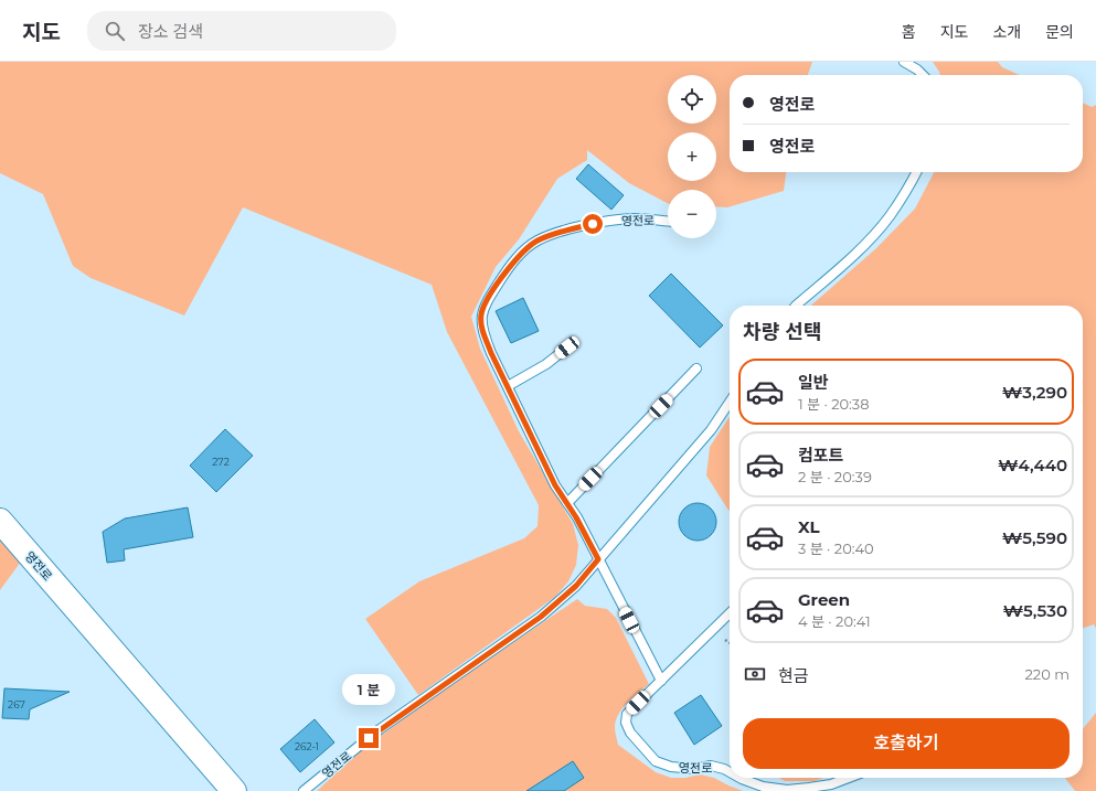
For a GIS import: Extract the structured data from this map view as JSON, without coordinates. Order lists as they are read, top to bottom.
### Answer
{
  "streets": {
    "street": ["영전로"]
  },
  "house_numbers": ["272", "267", "262-1"],
  "page": {
    "header": "지도",
    "search": "장소 검색",
    "nav": [
      "홈",
      "지도",
      "소개",
      "문의"
    ],
    "map_buttons": ["+", "−"],
    "banner": ["영전로", "영전로"],
    "heading": "차량 선택",
    "list": [
      {
        "name": "일반",
        "note": "1 분 · 20:38",
        "value": "₩3,290"
      },
      {
        "name": "컴포트",
        "note": "2 분 · 20:39",
        "value": "₩4,440"
      },
      {
        "name": "XL",
        "note": "3 분 · 20:40",
        "value": "₩5,590"
      },
      {
        "name": "Green",
        "note": "4 분 · 20:41",
        "value": "₩5,530"
      }
    ],
    "pay": ["현금", "220 m"],
    "bubble": "1 분",
    "buttons": "호출하기"
  }
}
